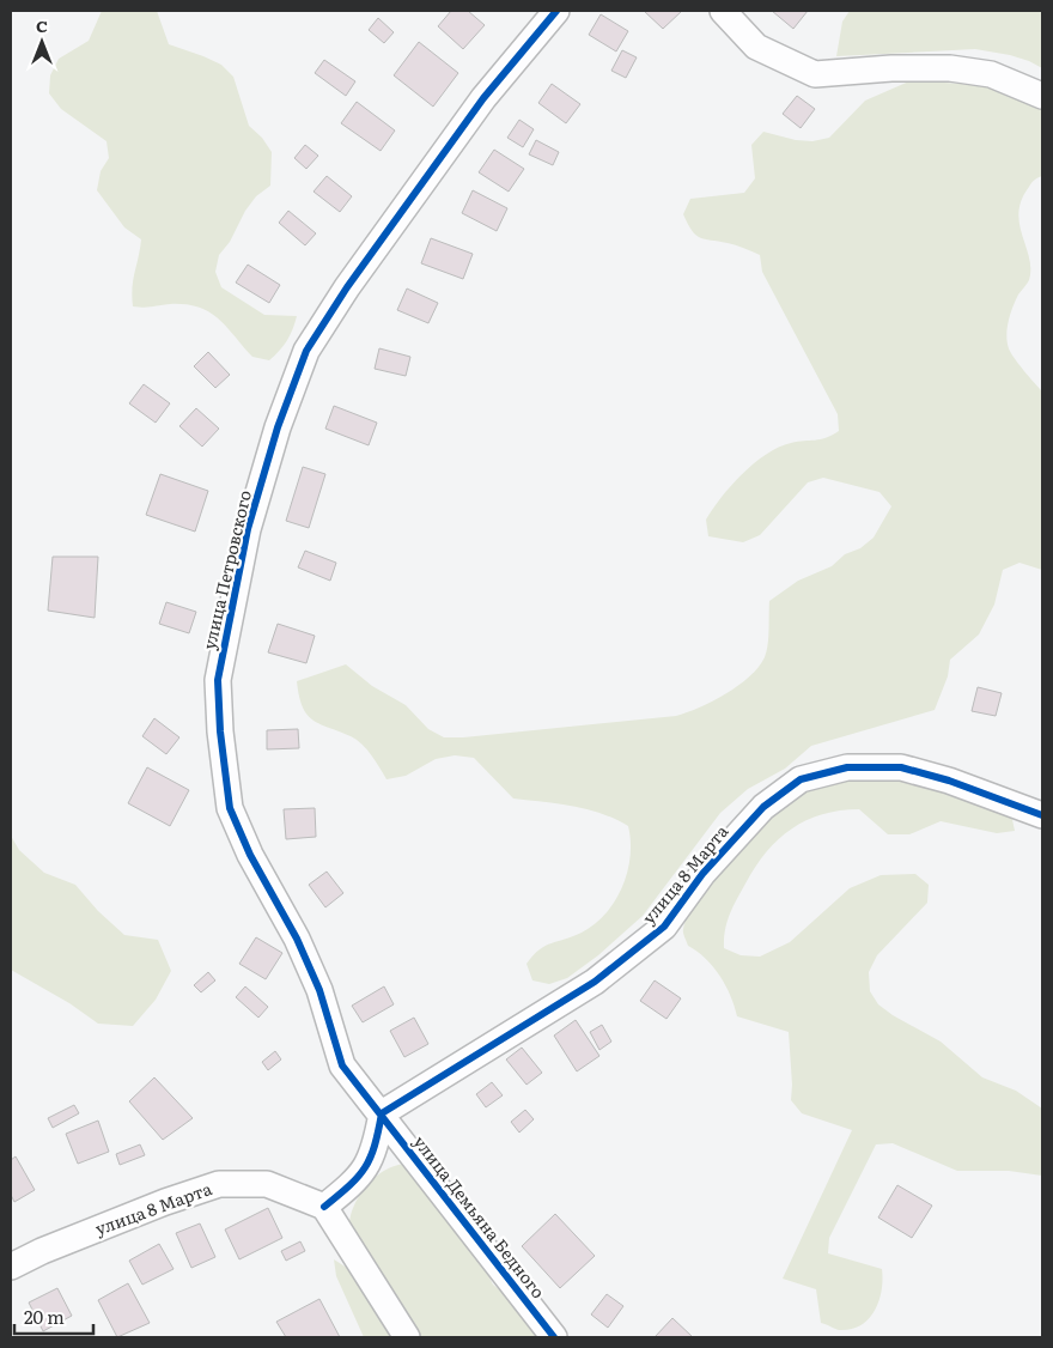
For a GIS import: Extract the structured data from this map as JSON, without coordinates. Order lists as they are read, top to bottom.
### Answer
{
  "streets": {
    "street": ["улица Петровского", "улица 8 Марта", "улица Демьяна Бедного"]
  },
  "crossings": [
    ["улица Петровского", "улица 8 Марта"],
    ["улица Петровского", "улица Демьяна Бедного"],
    ["улица 8 Марта", "улица Демьяна Бедного"]
  ],
  "scale_bar": "20 m",
  "north": "top"
}
